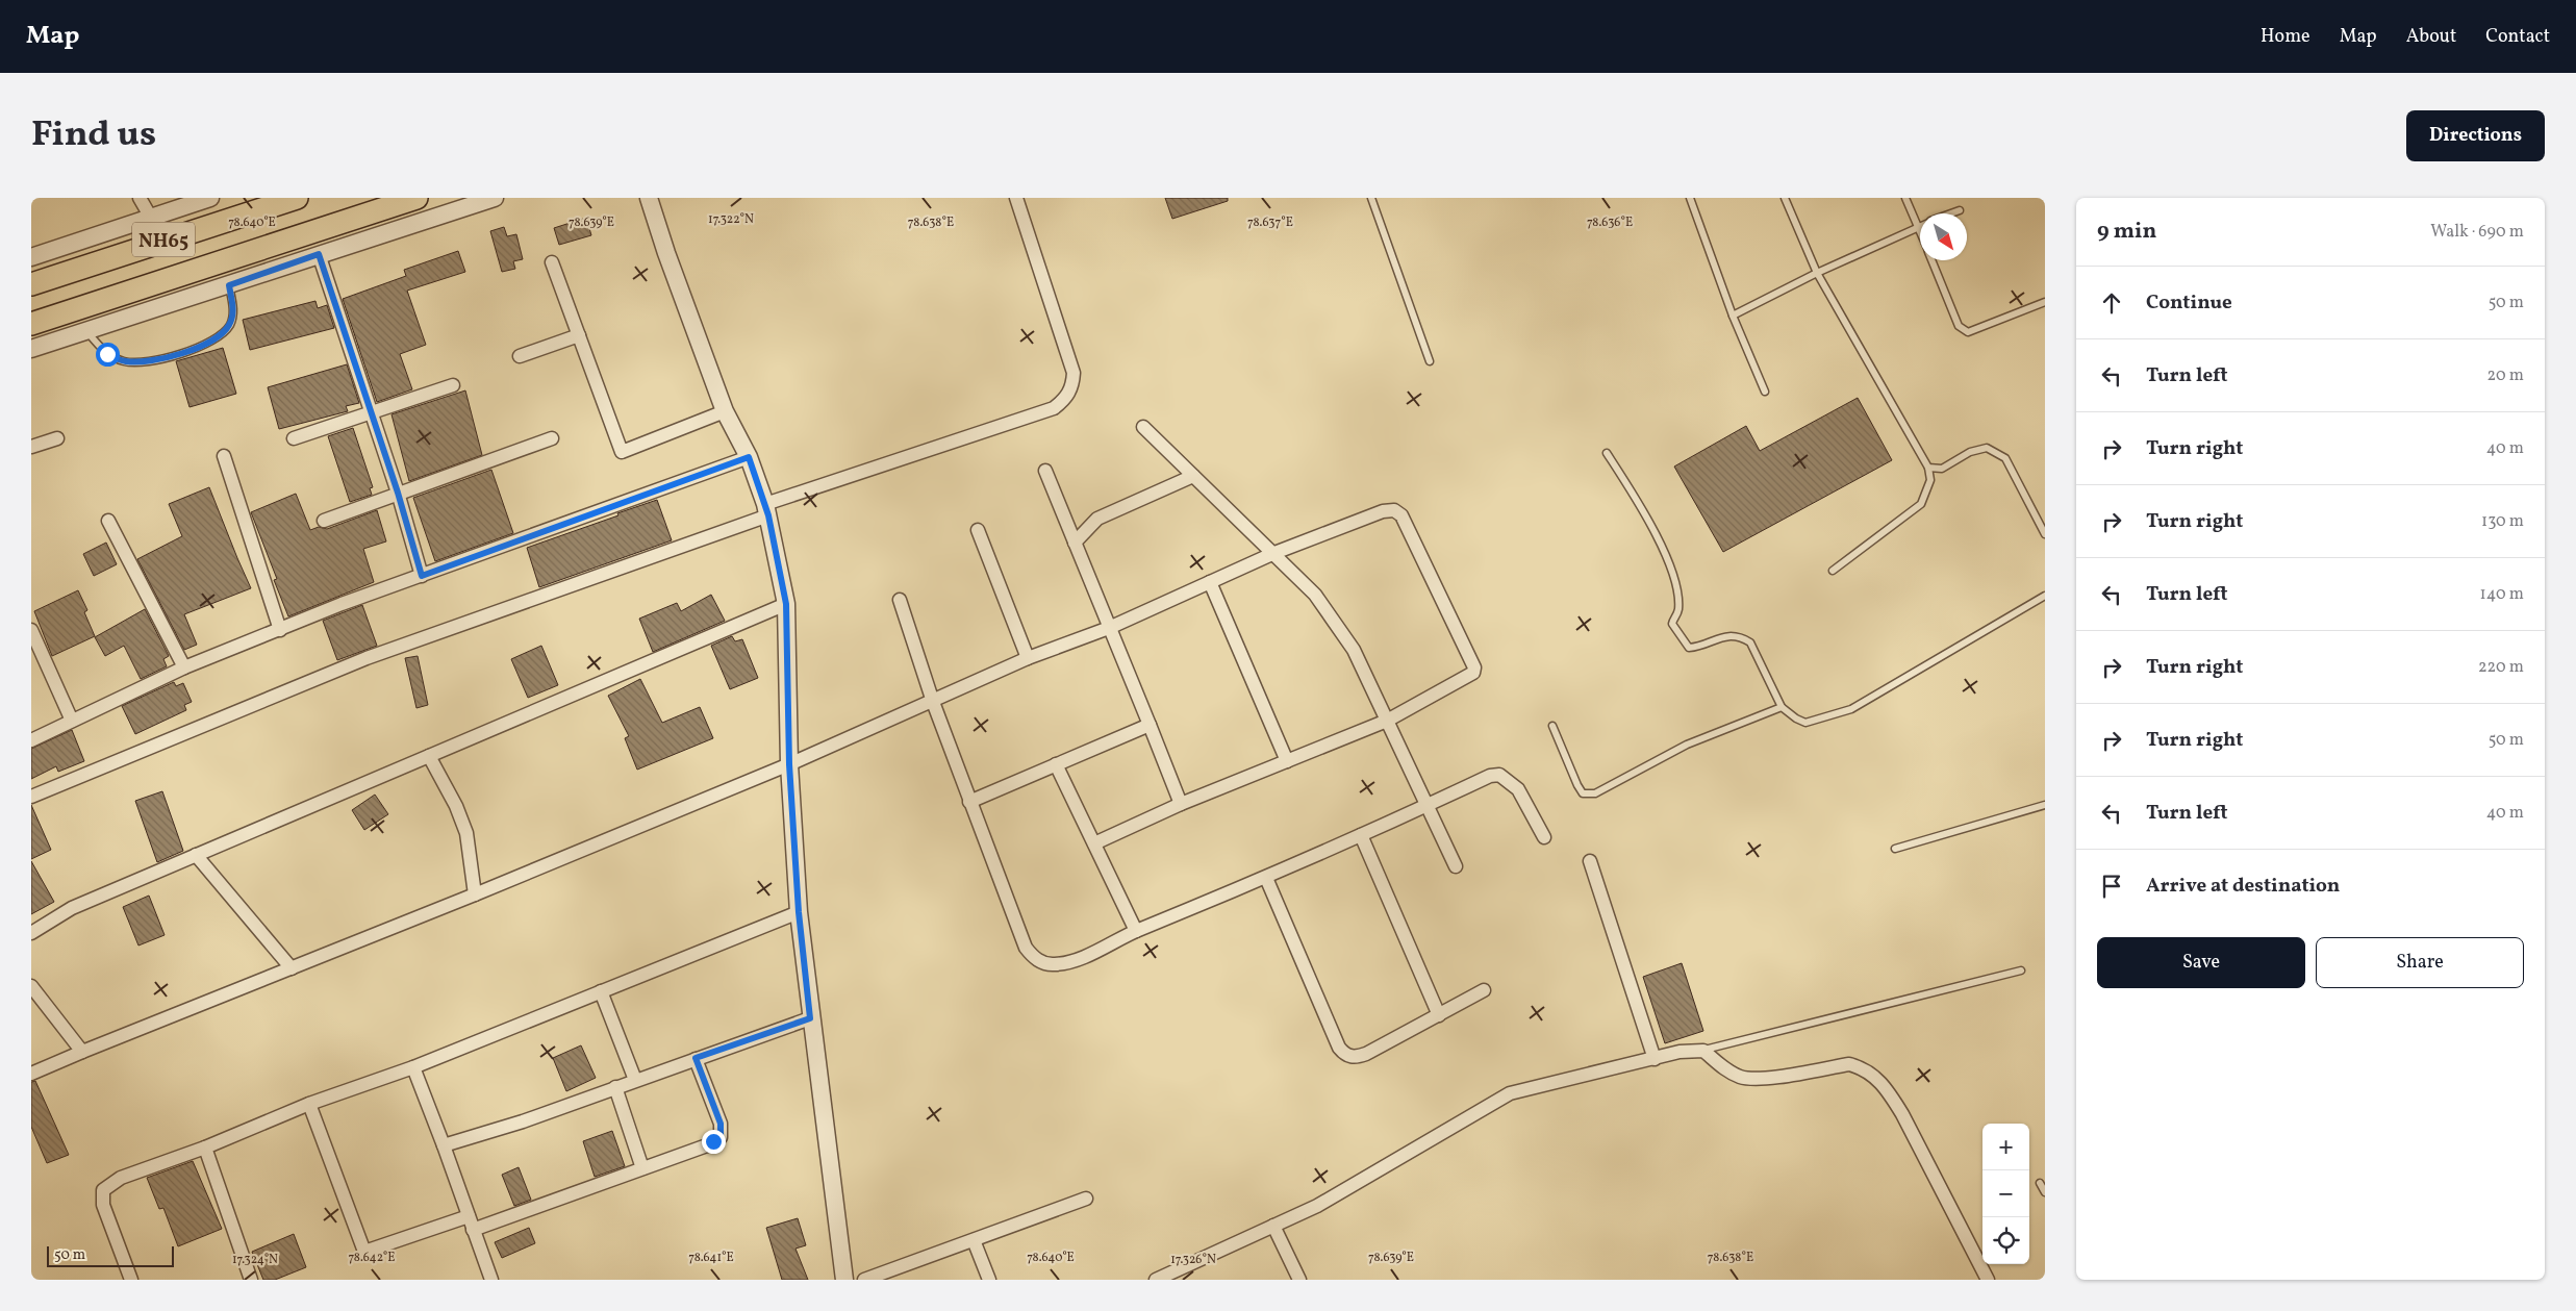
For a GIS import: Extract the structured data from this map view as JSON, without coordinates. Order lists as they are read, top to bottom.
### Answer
{
  "streets": {
    "highway": ["NH65"]
  },
  "scale_bar": "50 m",
  "north": "bottom right",
  "page": {
    "header": "Map",
    "nav": [
      "Home",
      "Map",
      "About",
      "Contact"
    ],
    "title": "Find us",
    "buttons": [
      "Directions",
      ["Save", "Share"]
    ],
    "heading": ["9 min", "Walk · 690 m"],
    "list": [
      ["Continue", "50 m"],
      ["Turn left", "20 m"],
      ["Turn right", "40 m"],
      ["Turn right", "130 m"],
      ["Turn left", "140 m"],
      ["Turn right", "220 m"],
      ["Turn right", "50 m"],
      ["Turn left", "40 m"],
      "Arrive at destination"
    ],
    "map_buttons": ["+", "−"],
    "scale": "50 m"
  },
  "coordinates": [
    "17.322°N",
    "78.640°E",
    "78.639°E",
    "78.636°E",
    "78.638°E",
    "78.637°E",
    "78.642°E",
    "78.641°E",
    "17.324°N",
    "17.326°N"
  ]
}
